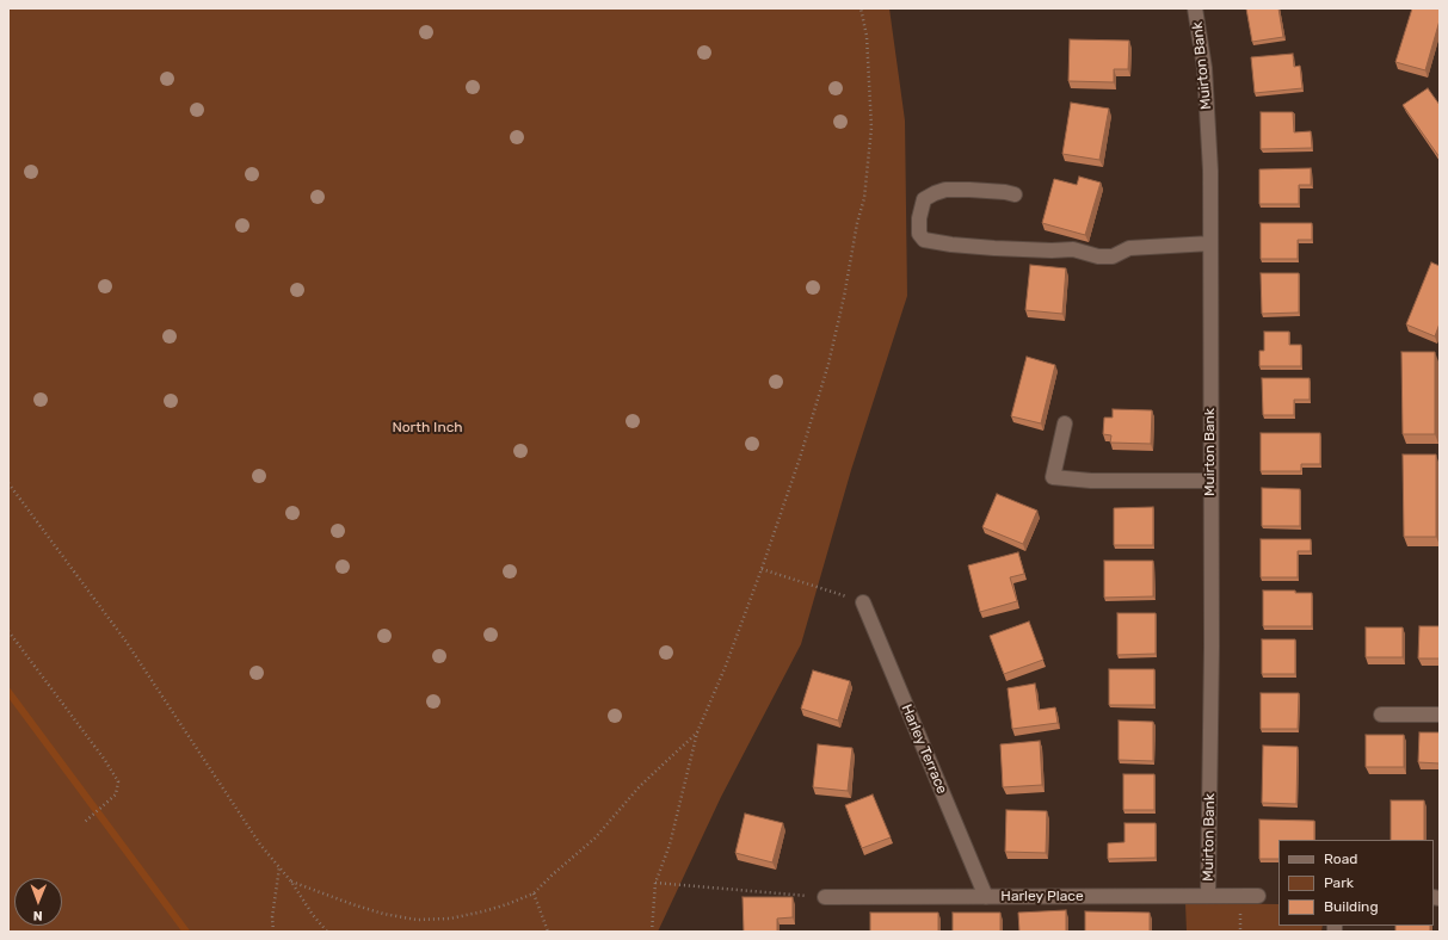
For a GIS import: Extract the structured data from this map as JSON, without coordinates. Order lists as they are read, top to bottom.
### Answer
{
  "streets": {
    "street": ["Muirton Bank", "Harley Terrace", "Harley Place"]
  },
  "crossings": [
    ["Muirton Bank", "Harley Place"],
    ["Harley Terrace", "Harley Place"]
  ],
  "parks": ["North Inch"],
  "legend": ["Road", "Park", "Building"],
  "north": "bottom"
}
